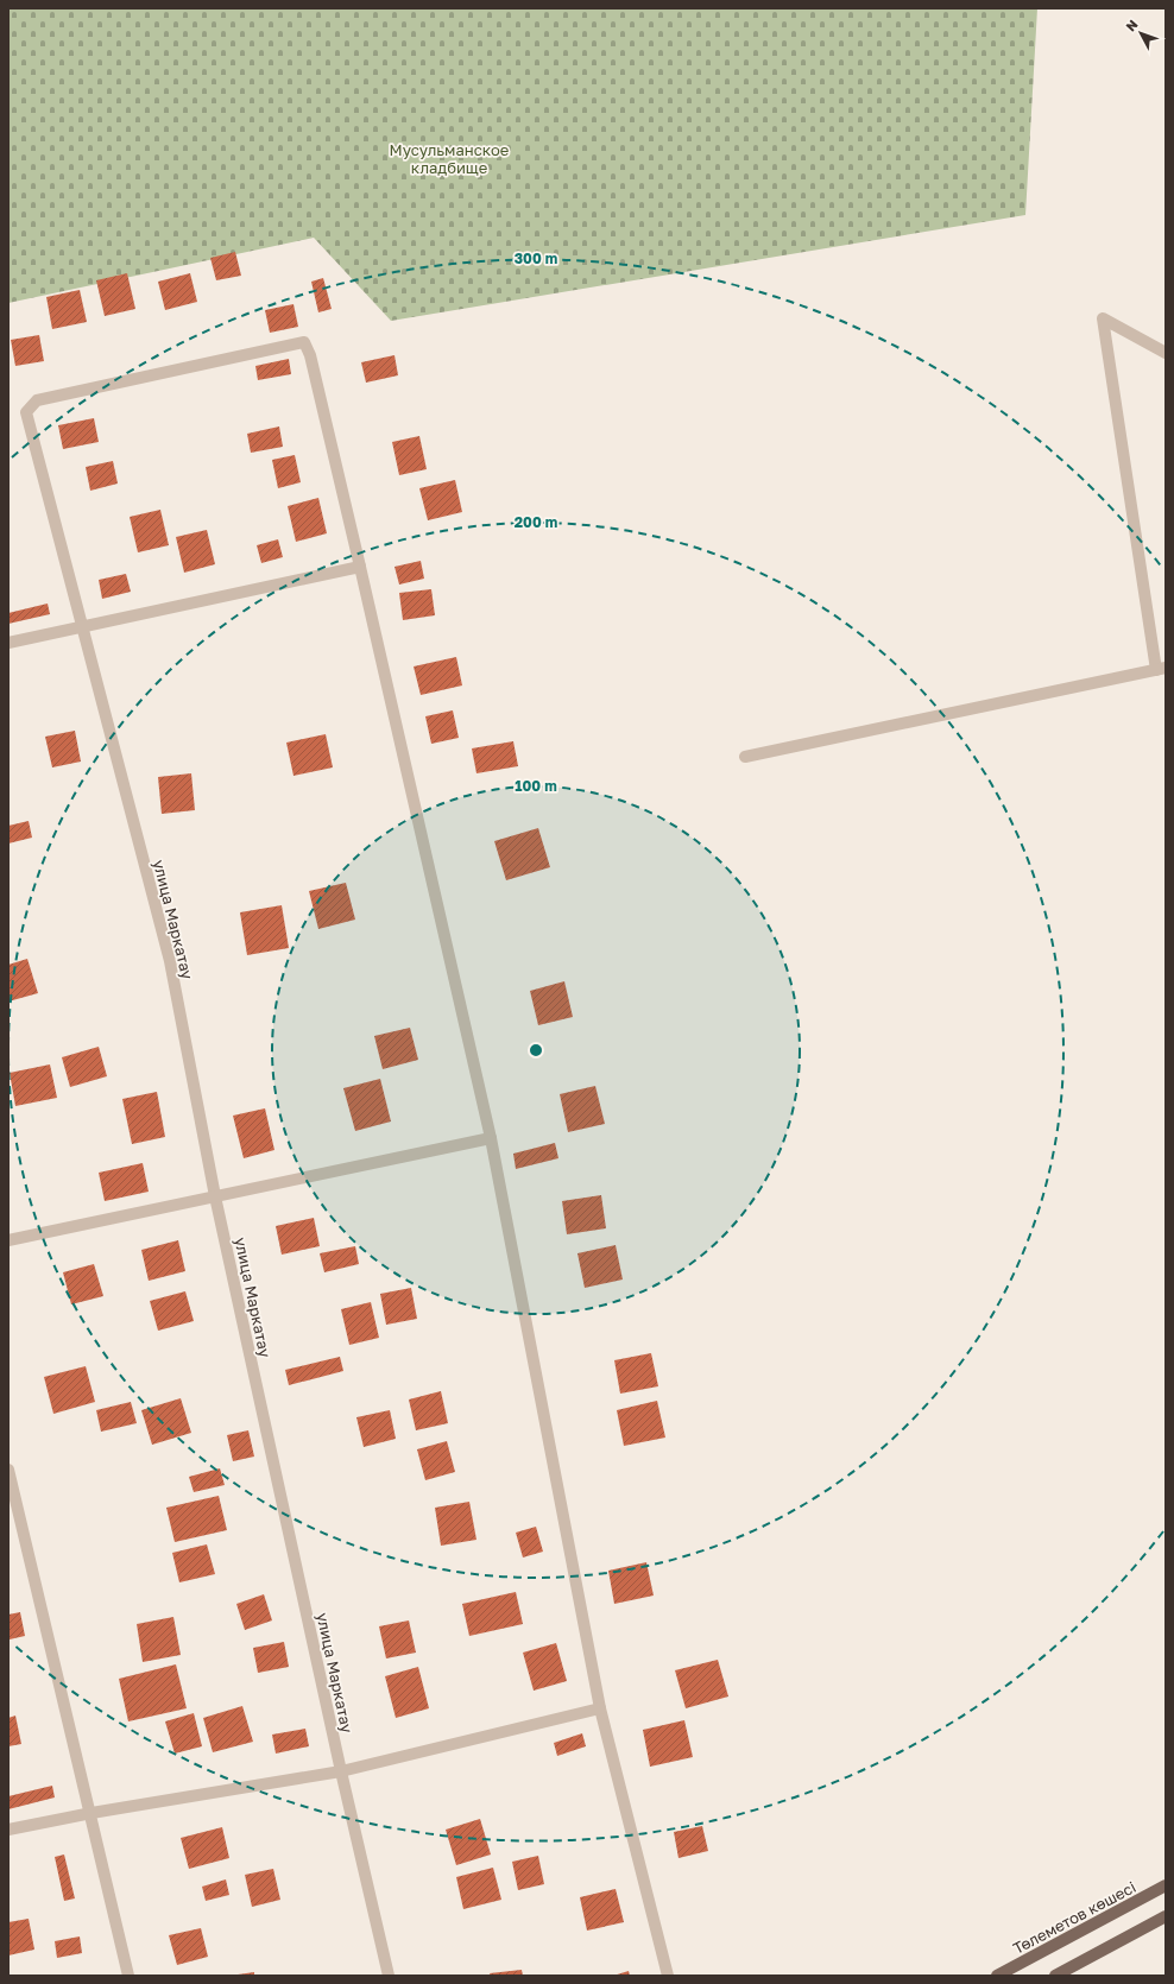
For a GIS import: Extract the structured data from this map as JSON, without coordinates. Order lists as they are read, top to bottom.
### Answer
{
  "streets": {
    "main road": ["Төлеметов көшесі"],
    "street": ["улица Маркатау"]
  },
  "parks": ["Мусульманское кладбище"],
  "north": "top left",
  "rings": ["300 m", "200 m", "100 m"]
}
